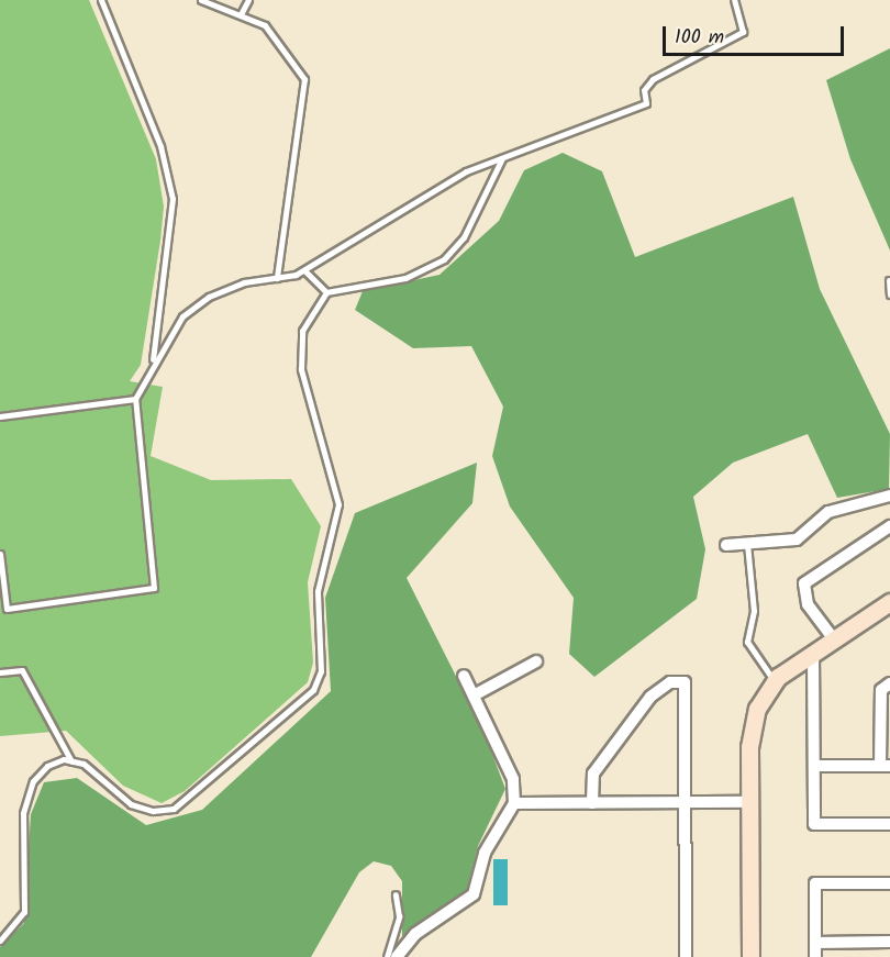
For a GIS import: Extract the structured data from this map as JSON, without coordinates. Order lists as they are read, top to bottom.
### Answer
{
  "scale_bar": "100 m"
}
